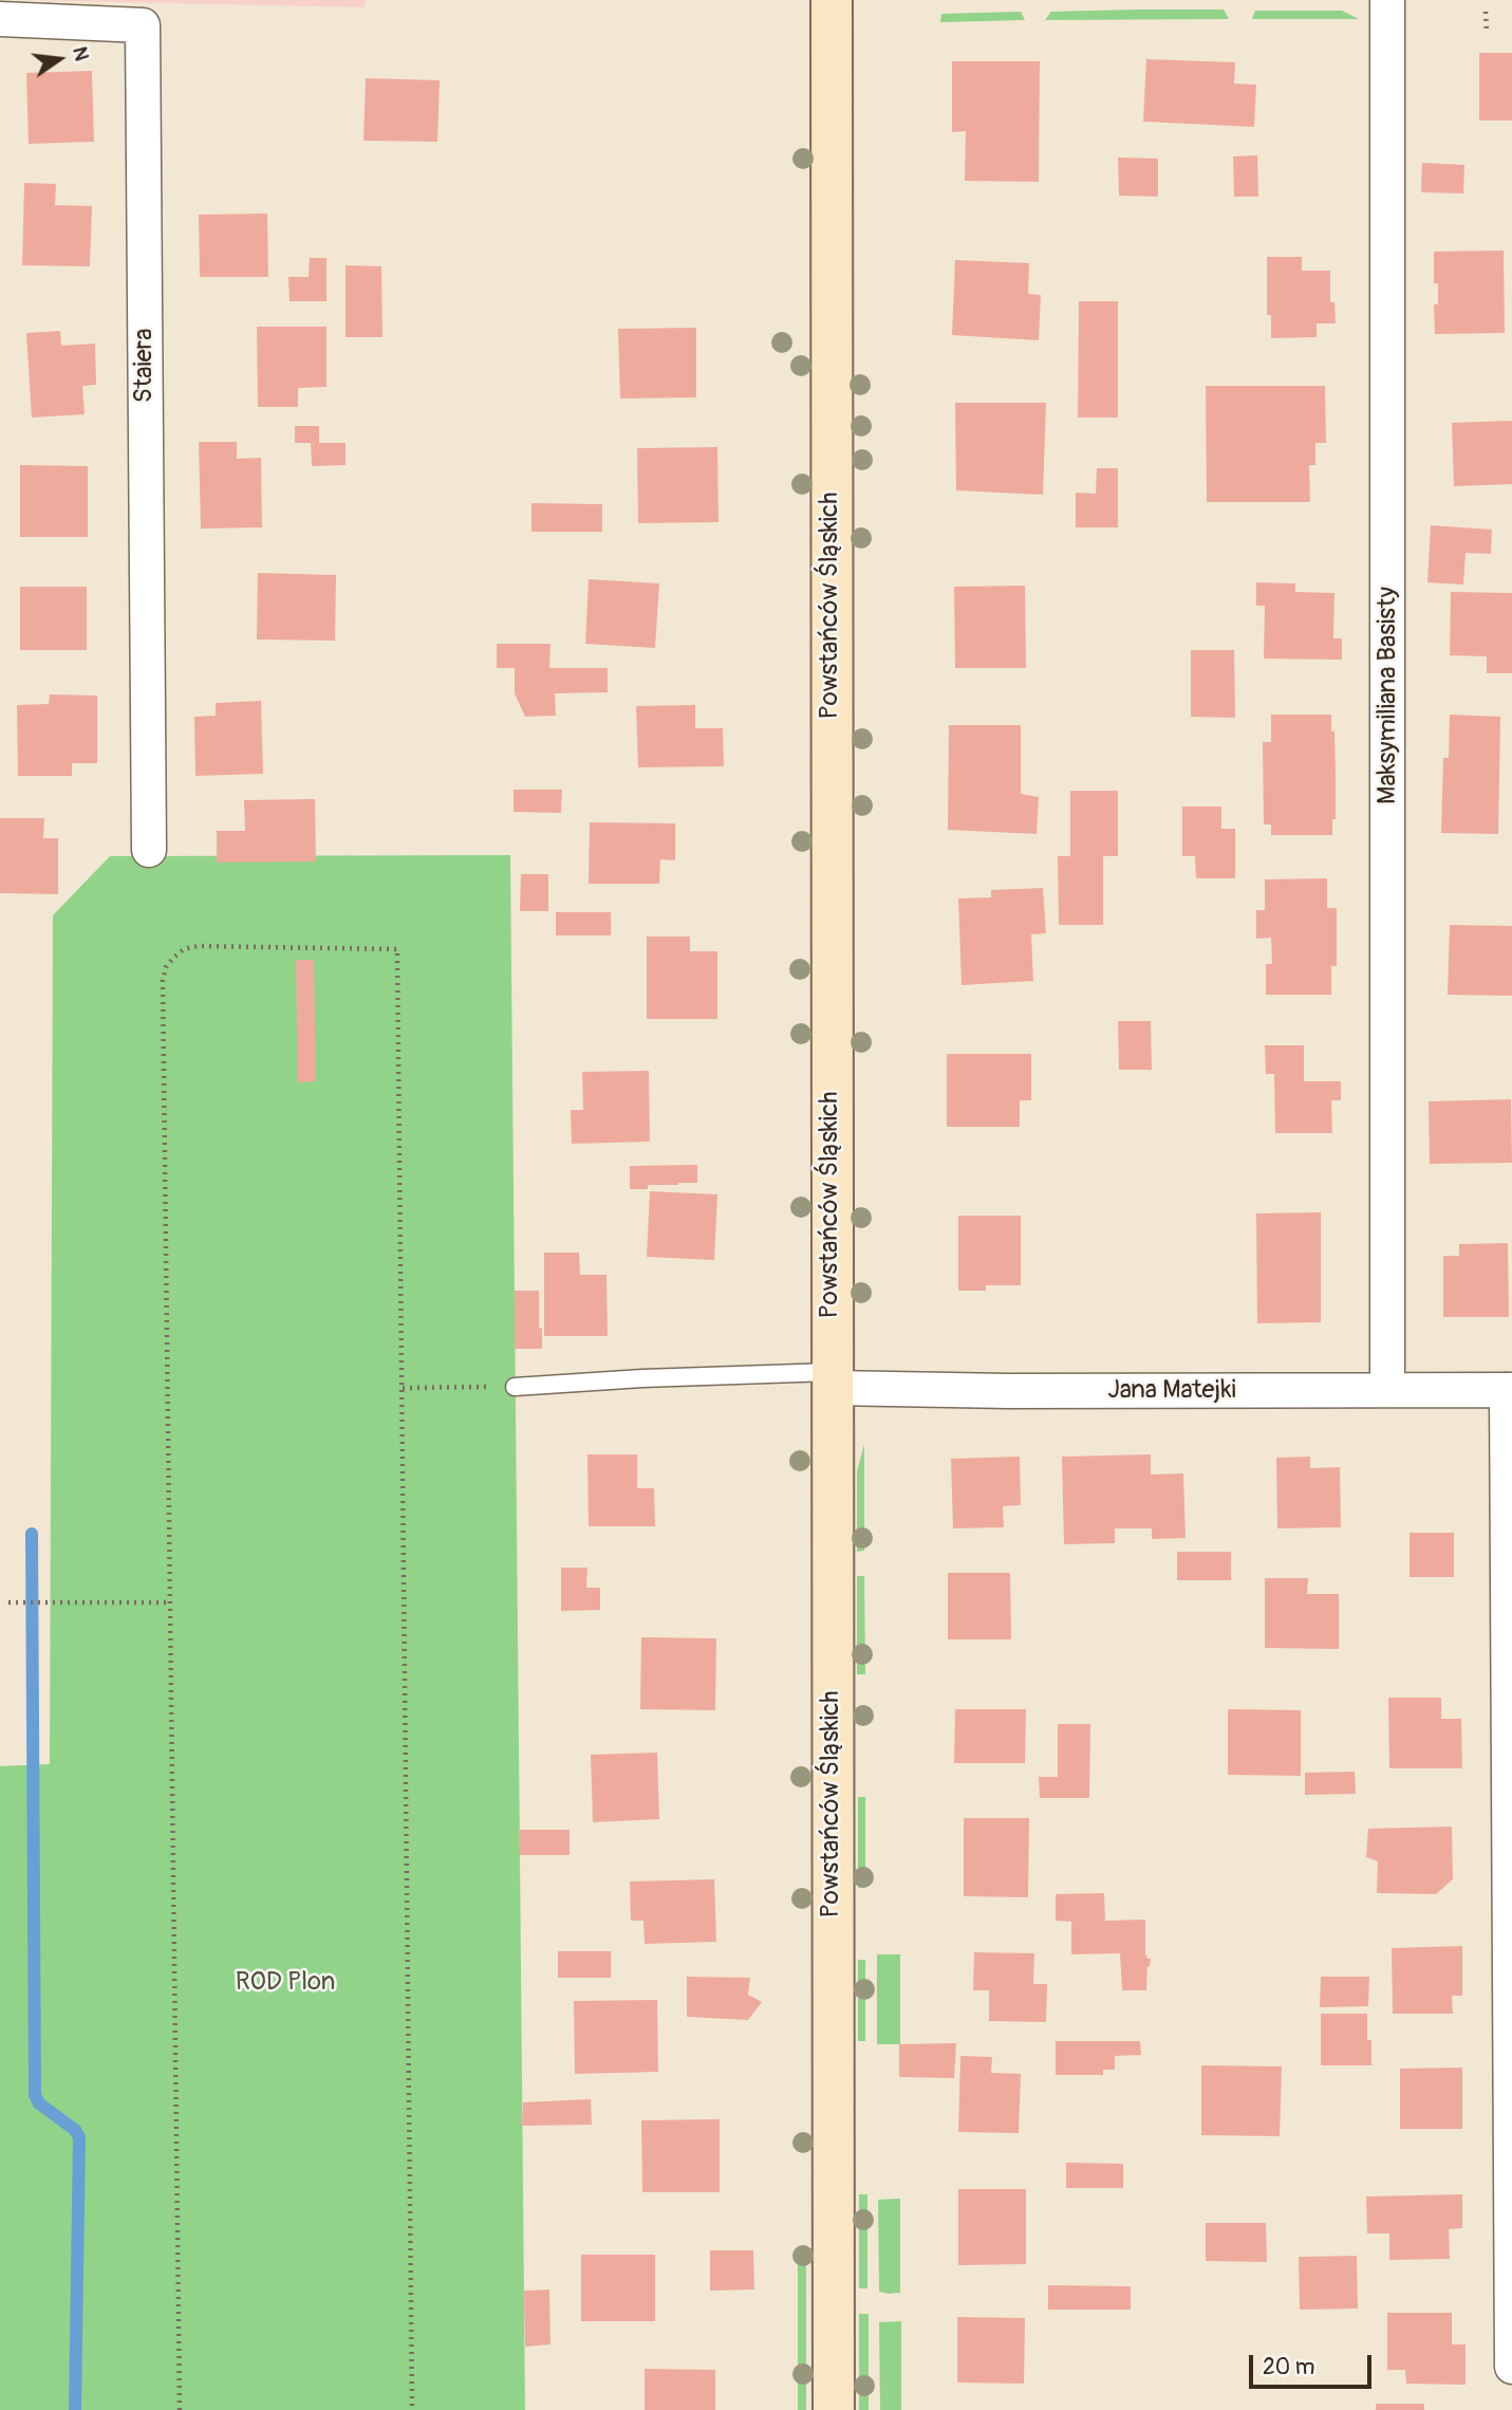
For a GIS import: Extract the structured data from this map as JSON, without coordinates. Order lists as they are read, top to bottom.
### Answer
{
  "streets": {
    "street": [
      "Staiera",
      "Powstańców Śląskich",
      "Maksymiliana Basisty",
      "Jana Matejki"
    ]
  },
  "crossings": [
    ["Powstańców Śląskich", "Jana Matejki"],
    ["Maksymiliana Basisty", "Jana Matejki"]
  ],
  "parks": ["ROD Plon"],
  "scale_bar": "20 m",
  "north": "right"
}
